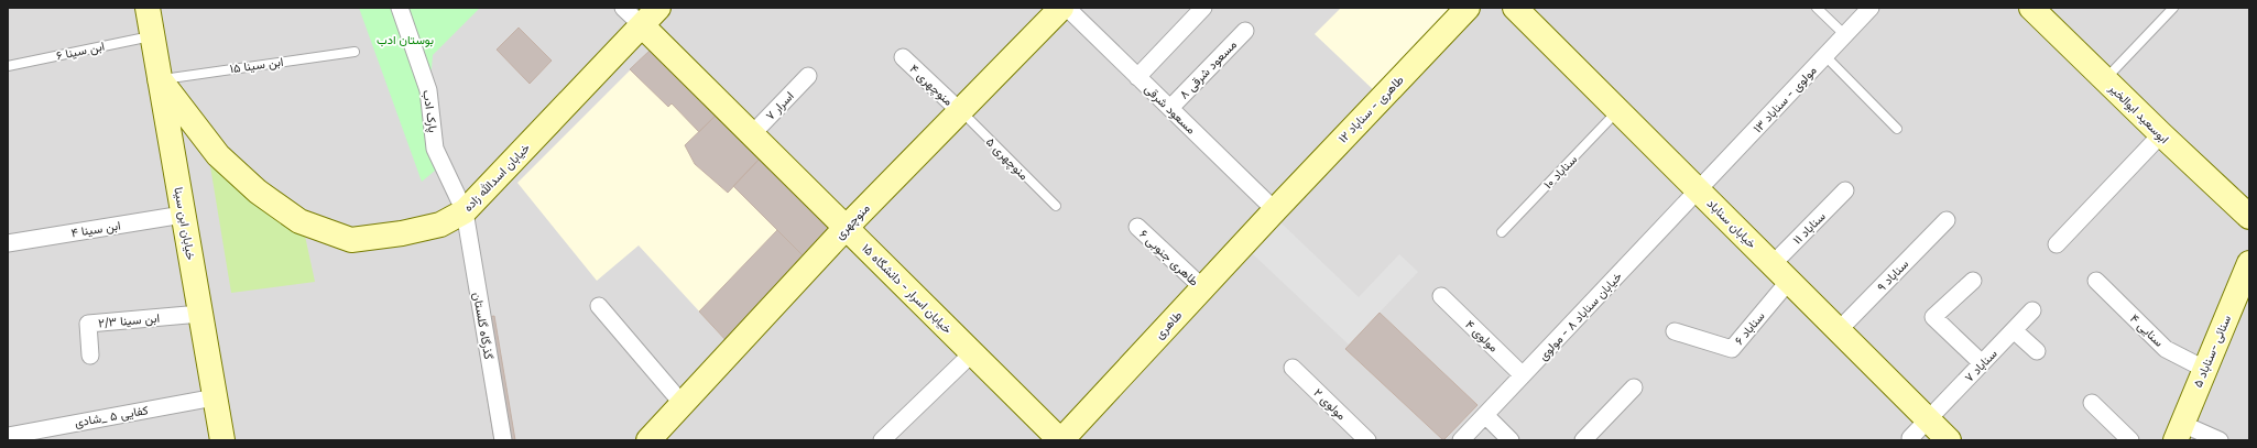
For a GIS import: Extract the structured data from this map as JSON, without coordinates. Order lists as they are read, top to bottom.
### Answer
{
  "streets": {
    "street": [
      "مسعود شرقی ۸",
      "منوچهری ۴",
      "مولوی - سناباد ۱۳",
      "اسرار ۷",
      "مسعود شرقی",
      "طاهری - سناباد ۱۲",
      "پارک ادب",
      "ابوسعید ابوالخیر",
      "خیابان اسدالله زاده",
      "منوچهری",
      "خیابان ابن سینا",
      "خیابان سناباد",
      "سناباد ۱۱",
      "ابن سینا ۴",
      "طاهری جنوبی ۶",
      "سناباد ۹",
      "خیابان اسرار - دانشگاه ۱۵",
      "خیابان سناباد ۸ - مولوی",
      "ابن سینا ۲/۳",
      "طاهری",
      "گذرگاه گلستان",
      "سناباد ۶",
      "سنایی ۴",
      "مولوی ۴",
      "سنائی -سناباد ۵",
      "سناباد ۷",
      "مولوی ۲",
      "کفایی ۵ _شادی"
    ],
    "lane": [
      "ابن سینا ۶",
      "ابن سینا ۱۵",
      "منوچهری ۵",
      "سناباد ۱۰"
    ]
  },
  "crossings": [
    ["ابن سینا ۶", "خیابان ابن سینا"],
    ["ابن سینا ۱۵", "خیابان اسدالله زاده"],
    ["ابن سینا ۱۵", "خیابان ابن سینا"],
    ["مسعود شرقی ۸", "مسعود شرقی"],
    ["منوچهری ۴", "منوچهری ۵"],
    ["منوچهری ۴", "منوچهری"],
    ["مولوی - سناباد ۱۳", "خیابان سناباد"],
    ["مولوی - سناباد ۱۳", "خیابان سناباد ۸ - مولوی"],
    ["اسرار ۷", "خیابان اسرار - دانشگاه ۱۵"],
    ["مسعود شرقی", "طاهری - سناباد ۱۲"],
    ["مسعود شرقی", "طاهری"],
    ["طاهری - سناباد ۱۲", "طاهری"],
    ["پارک ادب", "خیابان اسدالله زاده"],
    ["پارک ادب", "گذرگاه گلستان"],
    ["منوچهری ۵", "منوچهری"],
    ["سناباد ۱۰", "خیابان سناباد"],
    ["خیابان اسدالله زاده", "خیابان ابن سینا"],
    ["خیابان اسدالله زاده", "خیابان اسرار - دانشگاه ۱۵"],
    ["خیابان اسدالله زاده", "گذرگاه گلستان"],
    ["منوچهری", "خیابان اسرار - دانشگاه ۱۵"],
    ["خیابان ابن سینا", "ابن سینا ۴"],
    ["خیابان ابن سینا", "ابن سینا ۲/۳"],
    ["خیابان ابن سینا", "کفایی ۵ _شادی"],
    ["خیابان سناباد", "سناباد ۱۱"],
    ["خیابان سناباد", "سناباد ۹"],
    ["خیابان سناباد", "خیابان سناباد ۸ - مولوی"],
    ["خیابان سناباد", "سناباد ۶"],
    ["خیابان سناباد", "سناباد ۷"],
    ["سناباد ۱۱", "سناباد ۶"],
    ["طاهری جنوبی ۶", "طاهری"],
    ["خیابان اسرار - دانشگاه ۱۵", "طاهری"],
    ["خیابان سناباد ۸ - مولوی", "مولوی ۴"],
    ["سنایی ۴", "سنائی -سناباد ۵"]
  ],
  "parks": ["بوستان ادب"]
}
